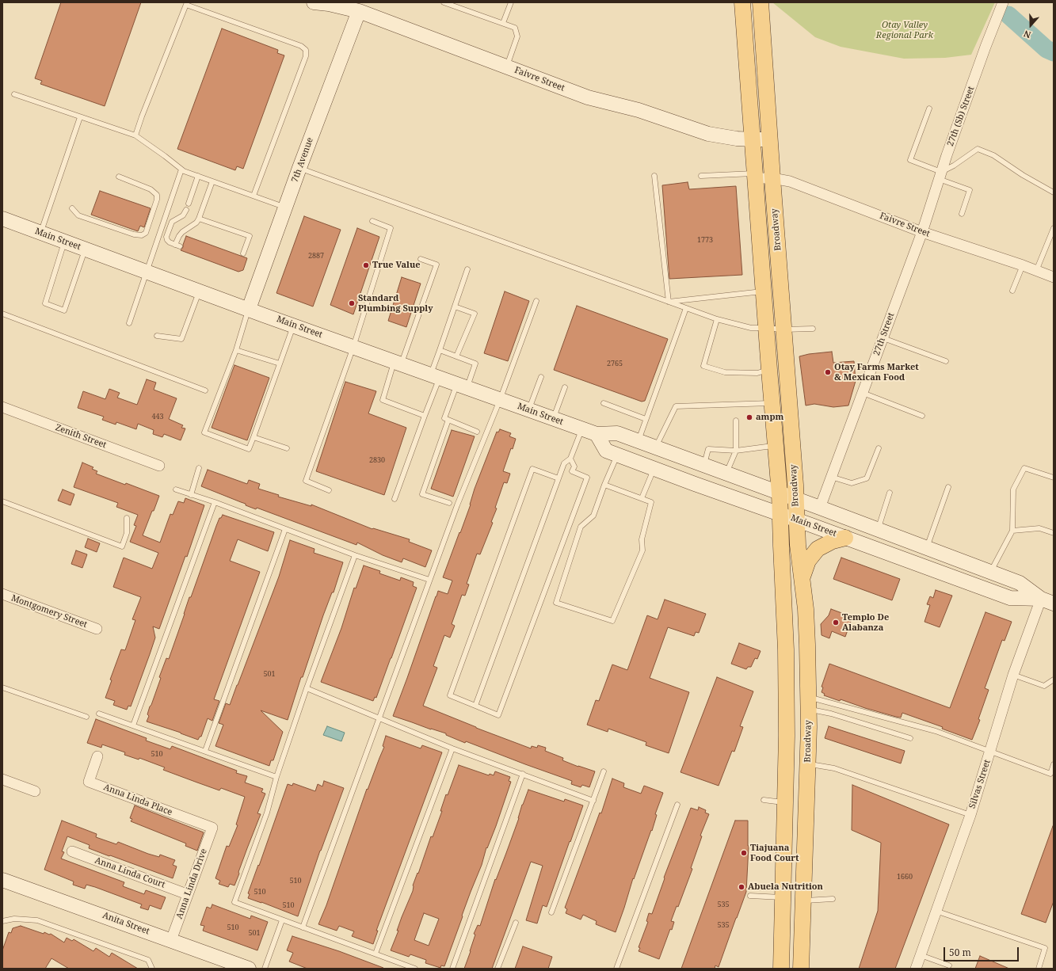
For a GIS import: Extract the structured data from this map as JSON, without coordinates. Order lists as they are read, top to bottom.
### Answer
{
  "streets": {
    "main road": [
      "Faivre Street",
      "7th Avenue",
      "Broadway",
      "Main Street",
      "Anita Street"
    ],
    "street": [
      "27th (Sb) Street",
      "27th Street",
      "Zenith Street",
      "Montgomery Street",
      "Silvas Street",
      "Anna Linda Place",
      "Anna Linda Court",
      "Anna Linda Drive"
    ]
  },
  "crossings": [
    ["Faivre Street", "27th (Sb) Street"],
    ["Faivre Street", "7th Avenue"],
    ["Faivre Street", "Broadway"],
    ["Faivre Street", "27th Street"],
    ["27th (Sb) Street", "27th Street"],
    ["7th Avenue", "Main Street"],
    ["Broadway", "Main Street"],
    ["Main Street", "27th Street"],
    ["Main Street", "Silvas Street"],
    ["Anna Linda Place", "Anna Linda Drive"],
    ["Anna Linda Court", "Anna Linda Drive"],
    ["Anna Linda Drive", "Anita Street"]
  ],
  "parks": ["Otay Valley Regional Park"],
  "places": [
    "True Value",
    "Standard Plumbing Supply",
    "Otay Farms Market & Mexican Food",
    "ampm",
    "Templo De Alabanza",
    "Tiajuana Food Court",
    "Abuela Nutrition"
  ],
  "house_numbers": [
    "1773",
    "2887",
    "2765",
    "443",
    "2830",
    "501",
    "510",
    "1660",
    "510",
    "510",
    "535",
    "510",
    "535",
    "510",
    "501"
  ],
  "scale_bar": "50 m",
  "north": "bottom"
}
